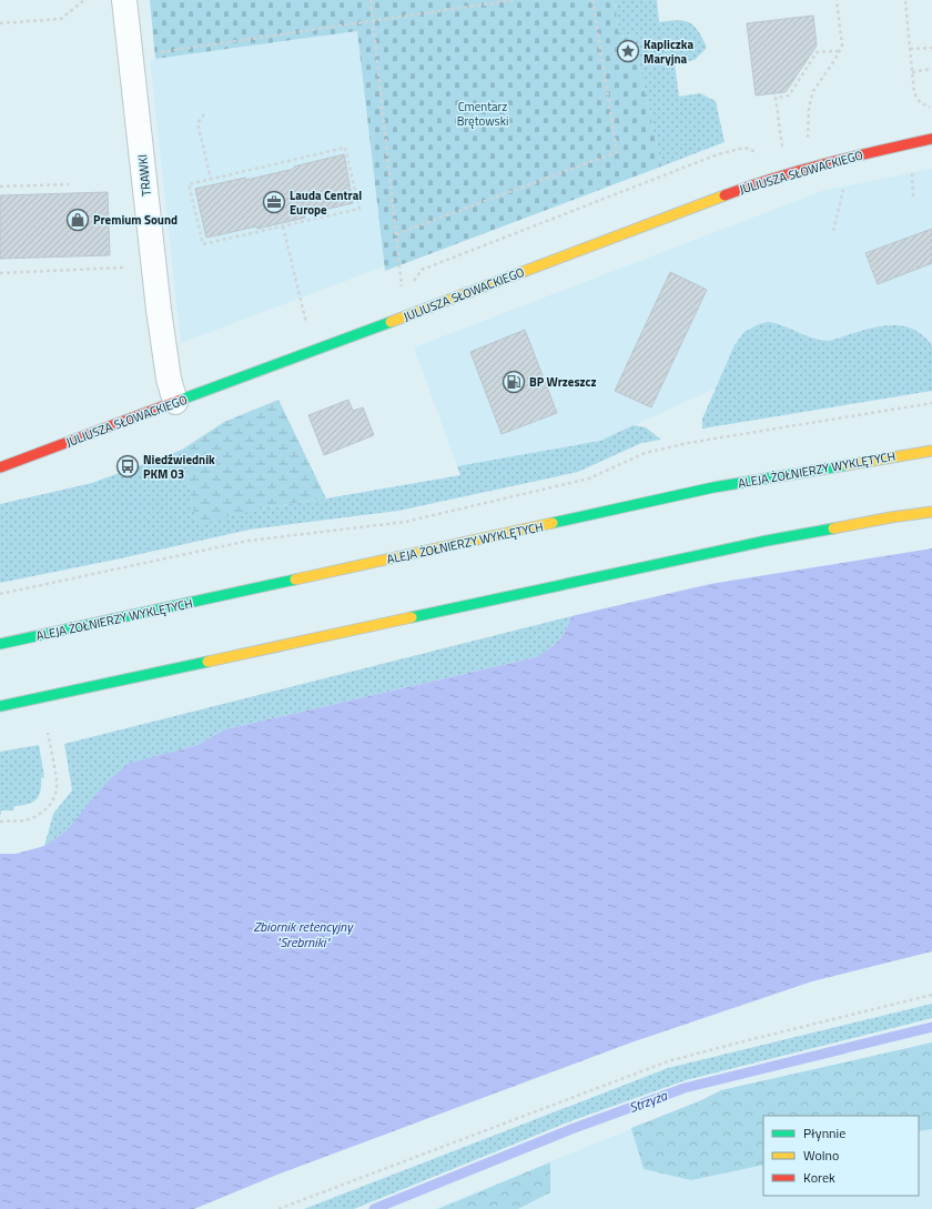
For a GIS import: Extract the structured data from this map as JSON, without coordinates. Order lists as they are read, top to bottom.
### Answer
{
  "streets": {
    "main road": ["JULIUSZA SŁOWACKIEGO", "ALEJA ŻOŁNIERZY WYKLĘTYCH"],
    "street": ["TRAWKI"]
  },
  "crossings": [
    ["JULIUSZA SŁOWACKIEGO", "TRAWKI"]
  ],
  "water": ["Zbiornik retencyjny \"Srebrniki\"", "Strzyża"],
  "parks": ["Cmentarz Brętowski"],
  "places": {
    "place": ["Kapliczka Maryjna"],
    "office": ["Lauda Central Europe"],
    "shop": ["Premium Sound"],
    "fuel station": ["BP Wrzeszcz"],
    "bus stop": ["Niedźwiednik PKM 03"]
  },
  "legend": ["Płynnie", "Wolno", "Korek"]
}
